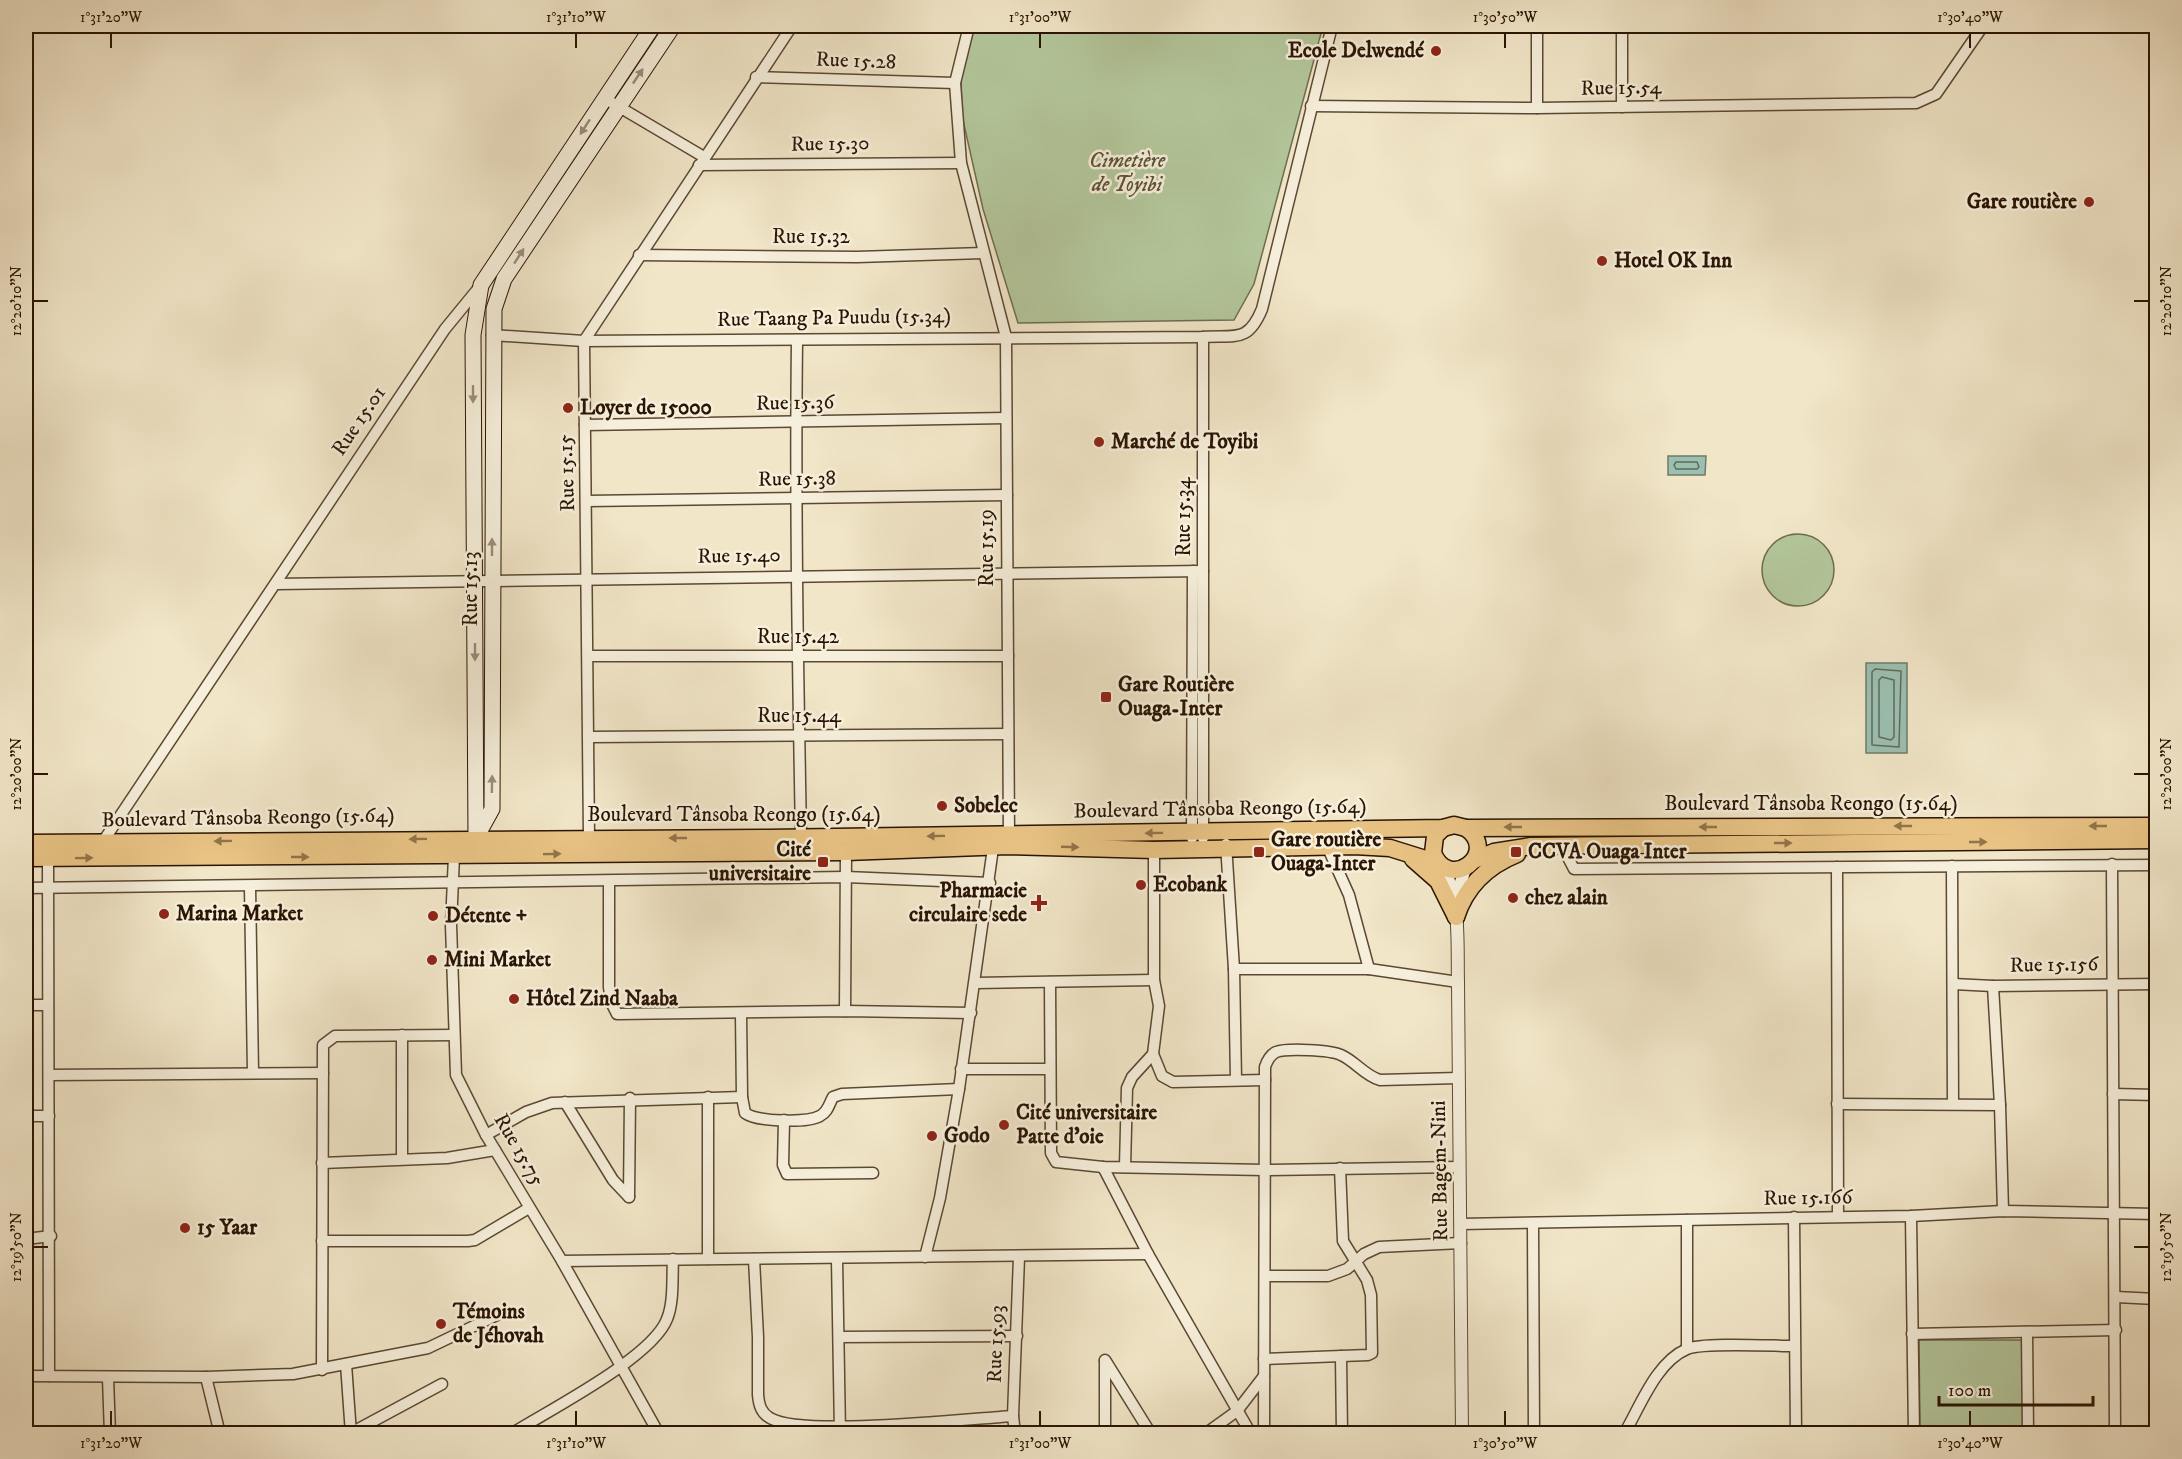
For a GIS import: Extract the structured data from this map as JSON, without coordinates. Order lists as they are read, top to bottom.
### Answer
{
  "streets": {
    "highway": ["Boulevard Tânsoba Reongo (15.64)"],
    "main road": ["Rue 15.01", "Rue 15.13"],
    "street": [
      "Rue 15.28",
      "Rue 15.54",
      "Rue 15.30",
      "Rue 15.32",
      "Rue Taang Pa Puudu (15.34)",
      "Rue 15.36",
      "Rue 15.15",
      "Rue 15.38",
      "Rue 15.34",
      "Rue 15.19",
      "Rue 15.40",
      "Rue 15.42",
      "Rue 15.44",
      "Rue 15.156",
      "Rue 15.75",
      "Rue Bagem-Nini",
      "Rue 15.166",
      "Rue 15.93"
    ]
  },
  "crossings": [
    ["Rue 15.28", "Rue 15.19"],
    ["Rue 15.30", "Rue 15.19"],
    ["Rue 15.32", "Rue 15.19"],
    ["Rue Taang Pa Puudu (15.34)", "Rue 15.15"],
    ["Rue Taang Pa Puudu (15.34)", "Rue 15.34"],
    ["Rue Taang Pa Puudu (15.34)", "Rue 15.19"],
    ["Rue Taang Pa Puudu (15.34)", "Rue 15.13"],
    ["Rue 15.36", "Rue 15.15"],
    ["Rue 15.36", "Rue 15.19"],
    ["Rue 15.01", "Rue 15.40"],
    ["Rue 15.01", "Rue 15.13"],
    ["Rue 15.01", "Boulevard Tânsoba Reongo (15.64)"],
    ["Rue 15.15", "Rue 15.38"],
    ["Rue 15.15", "Rue 15.40"],
    ["Rue 15.15", "Rue 15.42"],
    ["Rue 15.15", "Rue 15.44"],
    ["Rue 15.15", "Boulevard Tânsoba Reongo (15.64)"],
    ["Rue 15.38", "Rue 15.19"],
    ["Rue 15.34", "Rue 15.40"],
    ["Rue 15.34", "Boulevard Tânsoba Reongo (15.64)"],
    ["Rue 15.19", "Rue 15.40"],
    ["Rue 15.19", "Rue 15.42"],
    ["Rue 15.19", "Rue 15.44"],
    ["Rue 15.19", "Boulevard Tânsoba Reongo (15.64)"],
    ["Rue 15.40", "Rue 15.13"],
    ["Rue 15.13", "Boulevard Tânsoba Reongo (15.64)"],
    ["Rue 15.13", "Rue 15.75"],
    ["Rue Bagem-Nini", "Rue 15.166"]
  ],
  "parks": ["Cimetière de Toyibi"],
  "places": {
    "other": [
      "Ecole Delwendé",
      "Gare routière",
      "Hotel OK Inn",
      "Loyer de 15000",
      "Marché de Toyibi",
      "Sobelec",
      "Ecobank",
      "chez alain",
      "Marina Market",
      "Détente +",
      "Mini Market",
      "Hôtel Zind Naaba",
      "Cité universitaire Patte d'oie",
      "Godo",
      "15 Yaar",
      "Témoins de Jéhovah"
    ],
    "transit": [
      "Gare Routière Ouaga-Inter",
      "Gare routière Ouaga-Inter",
      "CCVA Ouaga Inter",
      "Cité universitaire"
    ],
    "health": ["Pharmacie circulaire sede"]
  },
  "scale_bar": "100 m",
  "coordinates": [
    "1°31'20\"W",
    "1°31'10\"W",
    "1°31'00\"W",
    "1°30'50\"W",
    "1°30'40\"W",
    "12°20'10\"N",
    "12°20'00\"N",
    "12°19'50\"N"
  ]
}
